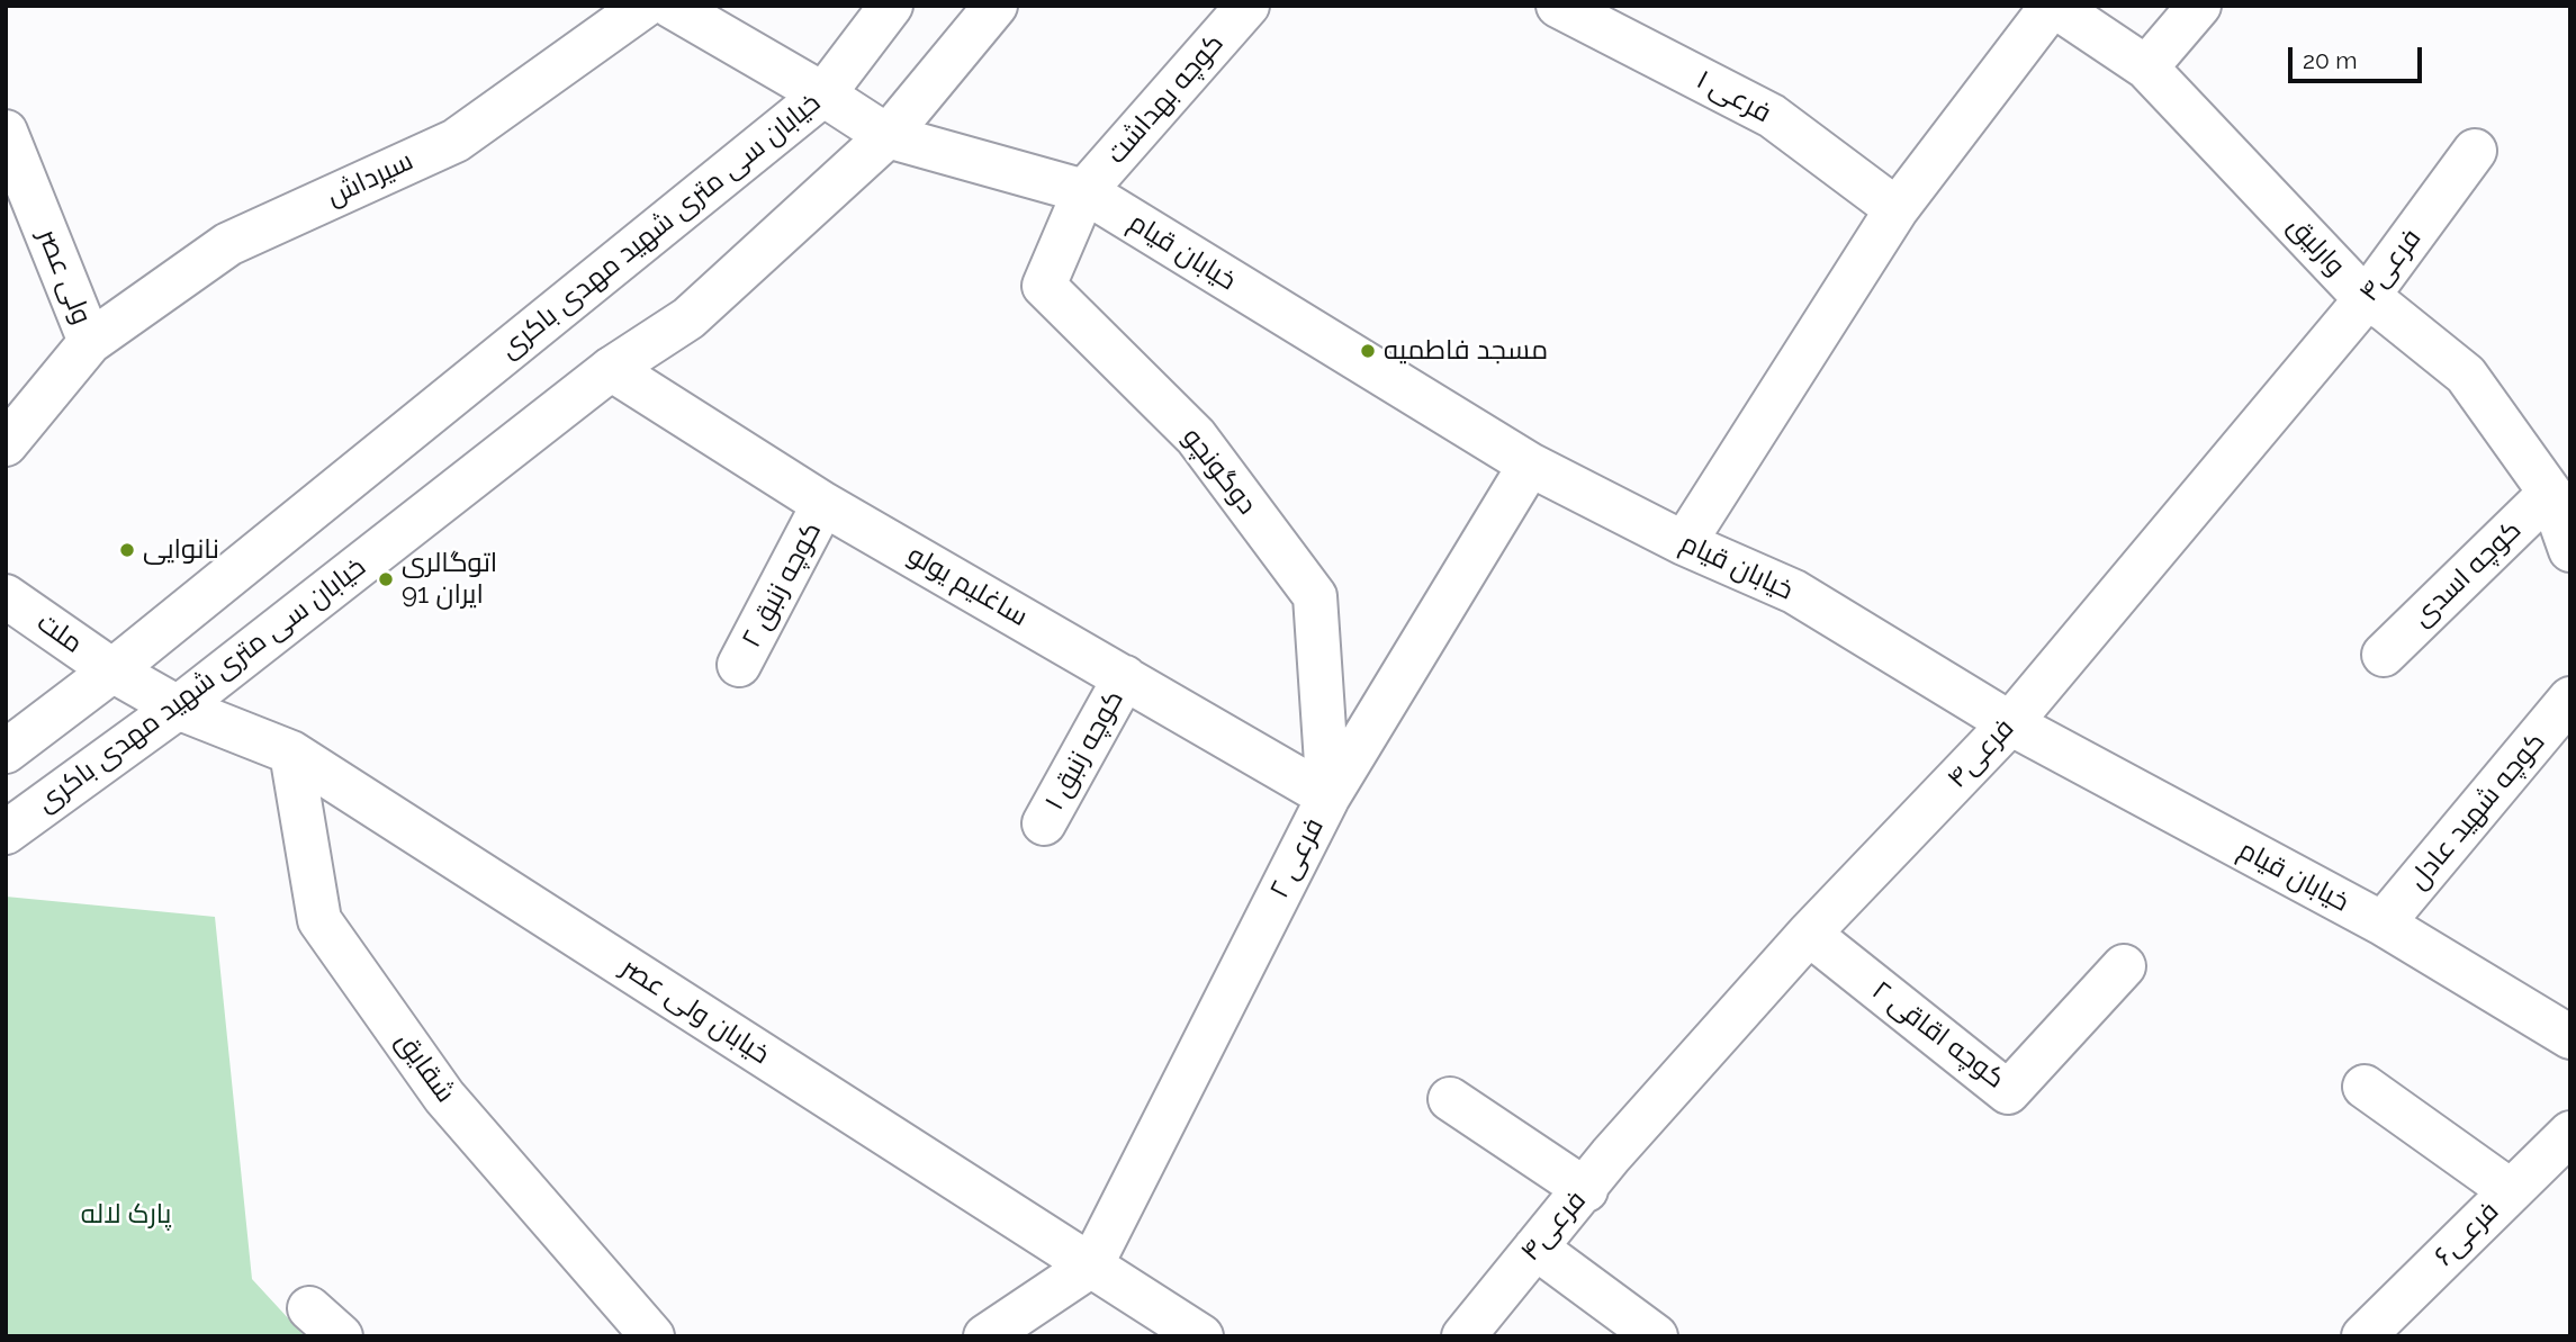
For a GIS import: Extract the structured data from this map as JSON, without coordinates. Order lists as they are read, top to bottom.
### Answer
{
  "streets": {
    "street": [
      "فرعی ۱",
      "کوچه بهداشت",
      "سیرداش",
      "خیابان سی متری شهید مهدی باکری",
      "وارلیق",
      "خیابان قیام",
      "فرعی۴",
      "ولی عصر",
      "دوگونچو",
      "کوچه اسدی",
      "کوچه زنبق ۲",
      "ساغلیم یولو",
      "ملت",
      "کوچه زنبق ۱",
      "کوچه شهید عادل",
      "فرعی ۲",
      "خیابان ولی عصر",
      "کوچه اقاقی ۲",
      "شقایق",
      "فرعی۶"
    ]
  },
  "crossings": [
    ["فرعی ۱", "وارلیق"],
    ["کوچه بهداشت", "خیابان قیام"],
    ["کوچه بهداشت", "دوگونچو"],
    ["سیرداش", "ولی عصر"],
    ["خیابان سی متری شهید مهدی باکری", "خیابان قیام"],
    ["خیابان سی متری شهید مهدی باکری", "ساغلیم یولو"],
    ["خیابان سی متری شهید مهدی باکری", "ملت"],
    ["خیابان سی متری شهید مهدی باکری", "خیابان ولی عصر"],
    ["وارلیق", "خیابان قیام"],
    ["وارلیق", "فرعی۴"],
    ["وارلیق", "کوچه اسدی"],
    ["خیابان قیام", "فرعی۴"],
    ["خیابان قیام", "دوگونچو"],
    ["خیابان قیام", "کوچه شهید عادل"],
    ["خیابان قیام", "فرعی ۲"],
    ["فرعی۴", "کوچه اقاقی ۲"],
    ["دوگونچو", "ساغلیم یولو"],
    ["دوگونچو", "فرعی ۲"],
    ["کوچه زنبق ۲", "ساغلیم یولو"],
    ["ساغلیم یولو", "کوچه زنبق ۱"],
    ["ساغلیم یولو", "فرعی ۲"],
    ["ملت", "خیابان ولی عصر"],
    ["فرعی ۲", "خیابان ولی عصر"],
    ["خیابان ولی عصر", "شقایق"]
  ],
  "parks": ["پارک لاله"],
  "places": ["مسجد فاطمیه", "نانوایی", "اتوگالری ایران 91"],
  "scale_bar": "20 m"
}
